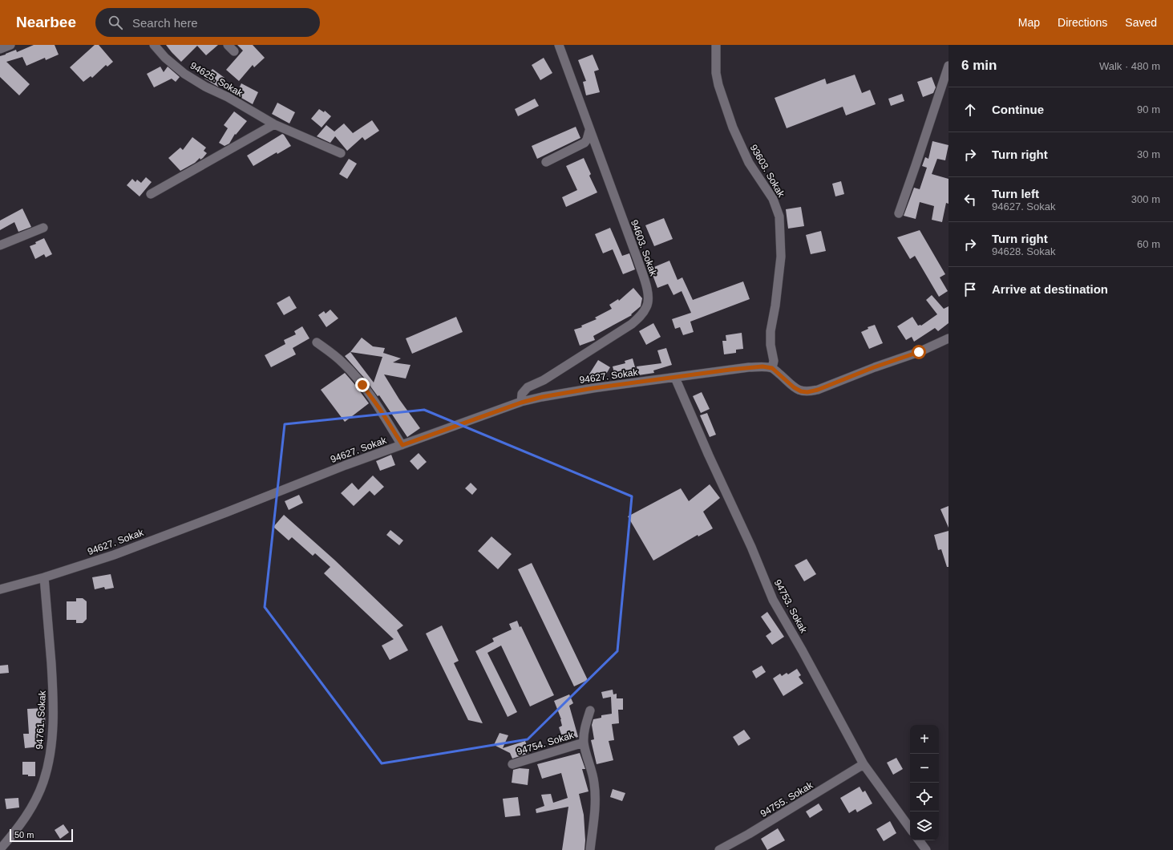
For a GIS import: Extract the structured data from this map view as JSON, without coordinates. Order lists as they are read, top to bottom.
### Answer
{
  "streets": {
    "street": [
      "94625. Sokak",
      "93603. Sokak",
      "94603. Sokak",
      "94627. Sokak",
      "94753. Sokak",
      "94761. Sokak",
      "94754. Sokak",
      "94755. Sokak"
    ]
  },
  "crossings": [
    ["93603. Sokak", "94627. Sokak"],
    ["94603. Sokak", "94627. Sokak"],
    ["94627. Sokak", "94753. Sokak"],
    ["94627. Sokak", "94761. Sokak"],
    ["94753. Sokak", "94755. Sokak"]
  ],
  "scale_bar": "50 m",
  "page": {
    "header": "Nearbee",
    "search": "Search here",
    "nav": ["Map", "Directions", "Saved"],
    "heading": ["6 min", "Walk · 480 m"],
    "list": [
      ["Continue", "90 m"],
      ["Turn right", "30 m"],
      ["Turn left", "94627. Sokak", "300 m"],
      ["Turn right", "94628. Sokak", "60 m"],
      "Arrive at destination"
    ],
    "map_buttons": ["+", "−"],
    "scale": "50 m"
  }
}
